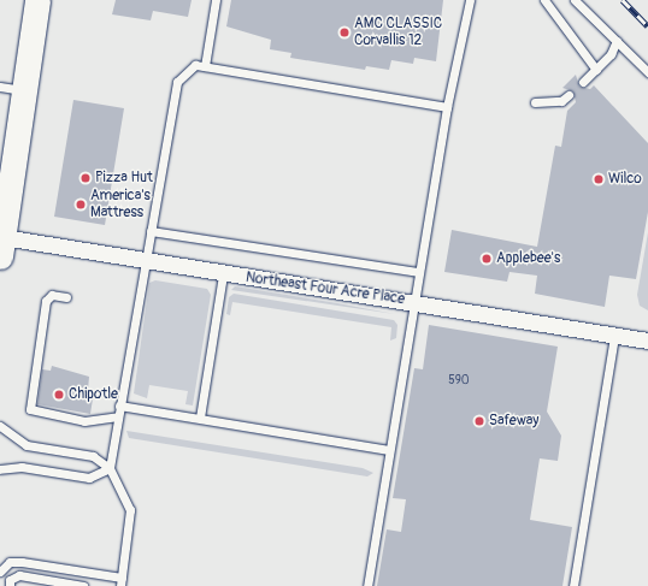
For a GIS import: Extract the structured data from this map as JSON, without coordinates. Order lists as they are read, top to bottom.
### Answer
{
  "streets": {
    "street": ["Northeast Four Acre Place"]
  },
  "places": [
    "AMC CLASSIC Corvallis 12",
    "Pizza Hut",
    "Wilco",
    "America's Mattress",
    "Applebee's",
    "Chipotle",
    "Safeway"
  ],
  "house_numbers": ["590"]
}
